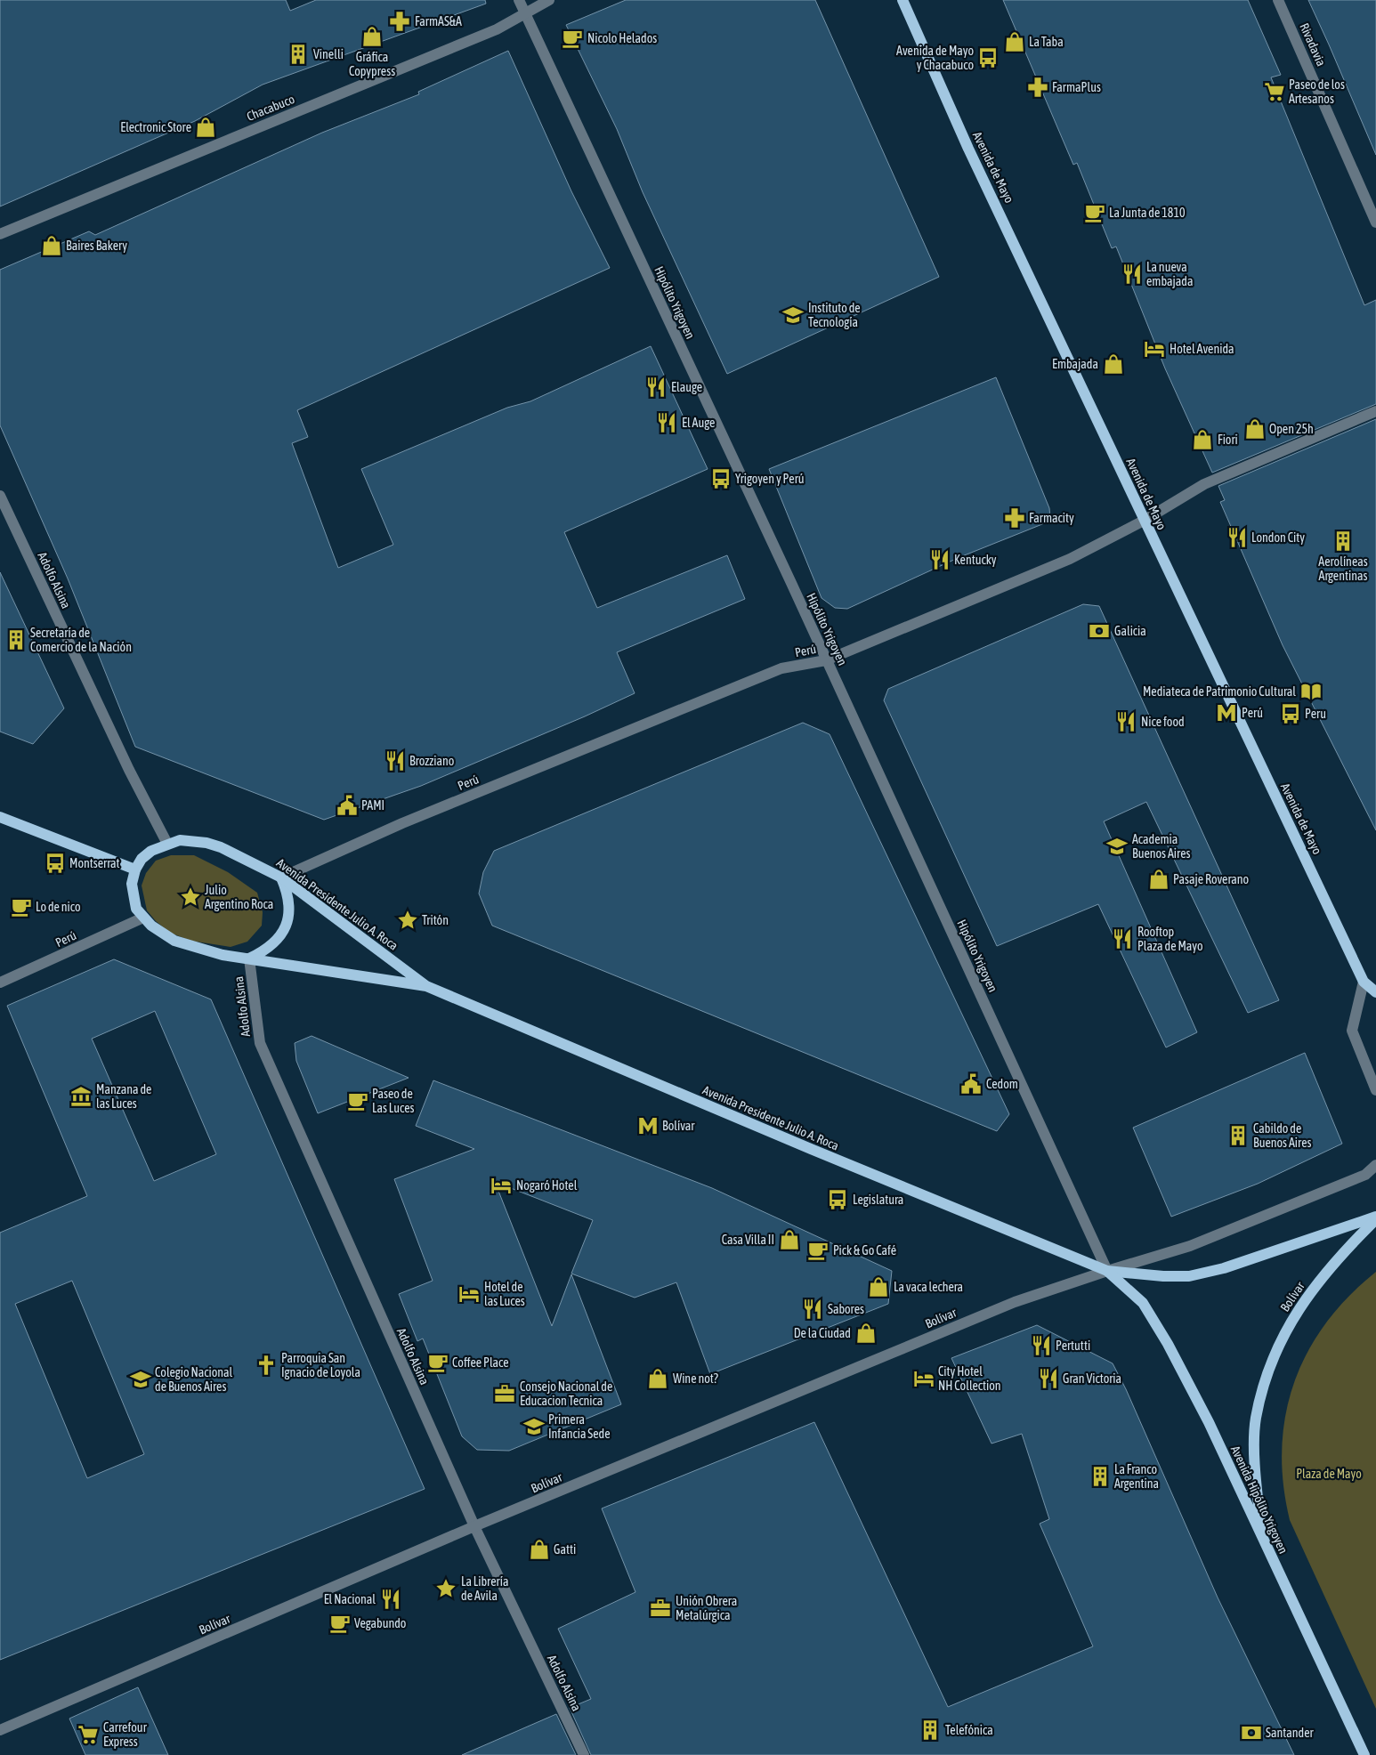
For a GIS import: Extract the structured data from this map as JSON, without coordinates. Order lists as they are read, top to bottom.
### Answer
{
  "streets": {
    "main road": [
      "Avenida de Mayo",
      "Avenida Presidente Julio A. Roca",
      "Bolívar",
      "Avenida Hipólito Yrigoyen"
    ],
    "street": [
      "Rivadavia",
      "Chacabuco",
      "Hipólito Yrigoyen",
      "Adolfo Alsina",
      "Perú"
    ]
  },
  "crossings": [
    ["Chacabuco", "Hipólito Yrigoyen"],
    ["Avenida de Mayo", "Perú"],
    ["Hipólito Yrigoyen", "Perú"],
    ["Hipólito Yrigoyen", "Avenida Presidente Julio A. Roca"],
    ["Hipólito Yrigoyen", "Bolívar"],
    ["Hipólito Yrigoyen", "Avenida Hipólito Yrigoyen"],
    ["Adolfo Alsina", "Perú"],
    ["Adolfo Alsina", "Avenida Presidente Julio A. Roca"],
    ["Adolfo Alsina", "Bolívar"],
    ["Perú", "Avenida Presidente Julio A. Roca"],
    ["Avenida Presidente Julio A. Roca", "Bolívar"],
    ["Avenida Presidente Julio A. Roca", "Avenida Hipólito Yrigoyen"],
    ["Bolívar", "Avenida Hipólito Yrigoyen"]
  ],
  "parks": ["Plaza de Mayo"],
  "places": {
    "pharmacy": ["FarmAS&A", "FarmaPlus", "Farmacity"],
    "shop": [
      "Gráfica Copypress",
      "La Taba",
      "Electronic Store",
      "Baires Bakery",
      "Embajada",
      "Open 25h",
      "Fiori",
      "Pasaje Roverano",
      "Casa Villa II",
      "La vaca lechera",
      "De la Ciudad",
      "Wine not?",
      "Gatti"
    ],
    "cafe": [
      "Nicolo Helados",
      "La Junta de 1810",
      "Lo de nico",
      "Paseo de Las Luces",
      "Pick & Go Café",
      "Coffee Place",
      "Vegabundo"
    ],
    "building": [
      "Vinelli",
      "Aerolíneas Argentinas",
      "Secretaría de Comercio de la Nación",
      "Cabildo de Buenos Aires",
      "La Franco Argentina",
      "Telefónica"
    ],
    "bus stop": [
      "Avenida de Mayo y Chacabuco",
      "Yrigoyen y Perú",
      "Peru",
      "Montserrat",
      "Legislatura"
    ],
    "supermarket": ["Paseo de los Artesanos", "Carrefour Express"],
    "restaurant": [
      "La nueva embajada",
      "Elauge",
      "El Auge",
      "London City",
      "Kentucky",
      "Nice food",
      "Brozziano",
      "Rooftop Plaza de Mayo",
      "Sabores",
      "Pertutti",
      "Gran Victoria",
      "El Nacional"
    ],
    "school or university": [
      "Instituto de Tecnología",
      "Academia Buenos Aires",
      "Colegio Nacional de Buenos Aires",
      "Primera Infancia Sede"
    ],
    "hotel": [
      "Hotel Avenida",
      "Nogaró Hotel",
      "Hotel de las Luces",
      "City Hotel NH Collection"
    ],
    "bank": ["Galicia", "Santander"],
    "library": ["Mediateca de Patrimonio Cultural"],
    "metro station": ["Perú", "Bolívar"],
    "public building": ["PAMI", "Cedom"],
    "place": ["Julio Argentino Roca", "Tritón", "La Librería de Avila"],
    "museum": ["Manzana de las Luces"],
    "church": ["Parroquia San Ignacio de Loyola"],
    "office": ["Consejo Nacional de Educacion Tecnica", "Unión Obrera Metalúrgica"]
  }
}
